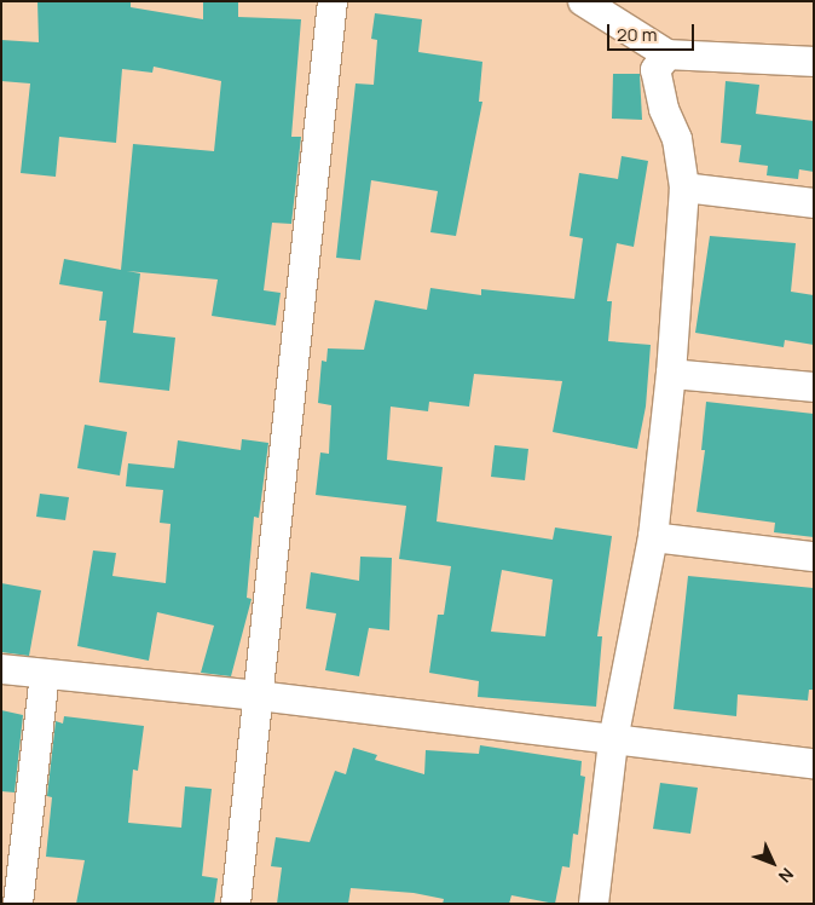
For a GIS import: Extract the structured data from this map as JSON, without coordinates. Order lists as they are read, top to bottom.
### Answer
{
  "scale_bar": "20 m",
  "north": "bottom right"
}
